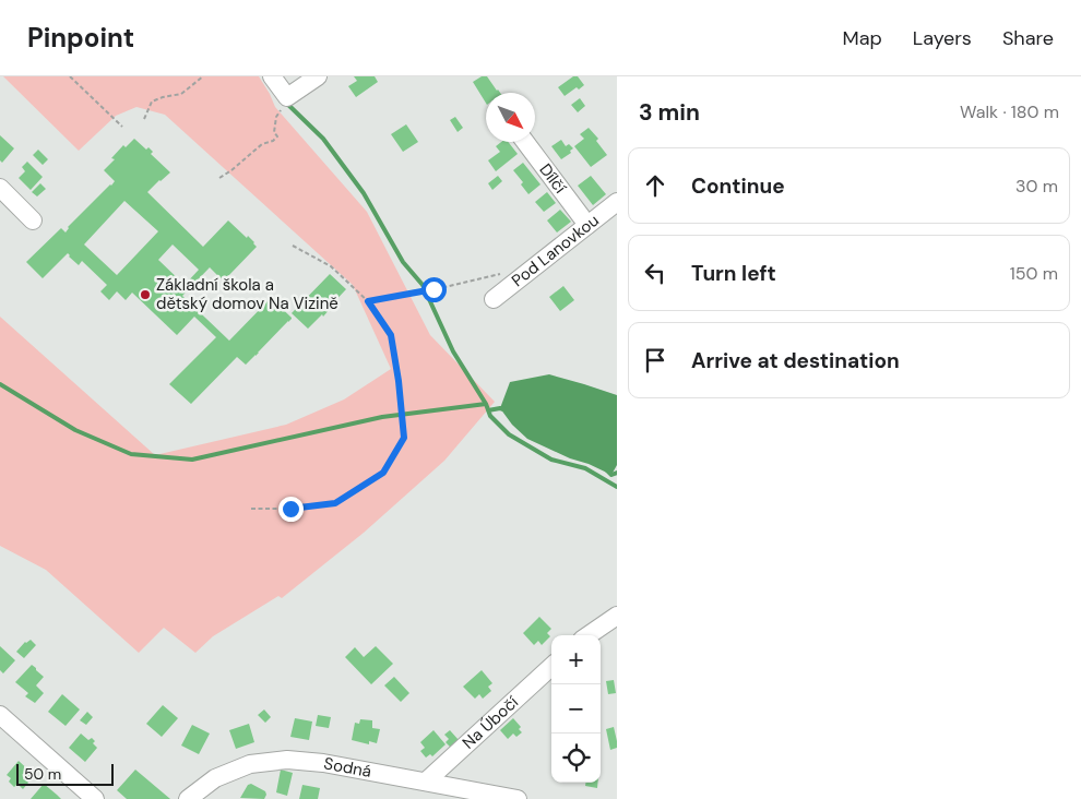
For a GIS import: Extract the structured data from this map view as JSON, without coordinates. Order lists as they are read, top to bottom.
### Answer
{
  "streets": {
    "street": [
      "Dílčí",
      "Pod Lanovkou",
      "Na Úbočí",
      "Sodná"
    ]
  },
  "crossings": [
    ["Dílčí", "Pod Lanovkou"],
    ["Na Úbočí", "Sodná"]
  ],
  "places": ["Základní škola a dětský domov Na Vizině"],
  "scale_bar": "50 m",
  "north": "bottom right",
  "page": {
    "header": "Pinpoint",
    "nav": ["Map", "Layers", "Share"],
    "heading": ["3 min", "Walk · 180 m"],
    "list": [
      ["Continue", "30 m"],
      ["Turn left", "150 m"],
      "Arrive at destination"
    ],
    "map_buttons": ["+", "−"],
    "scale": "50 m"
  }
}
